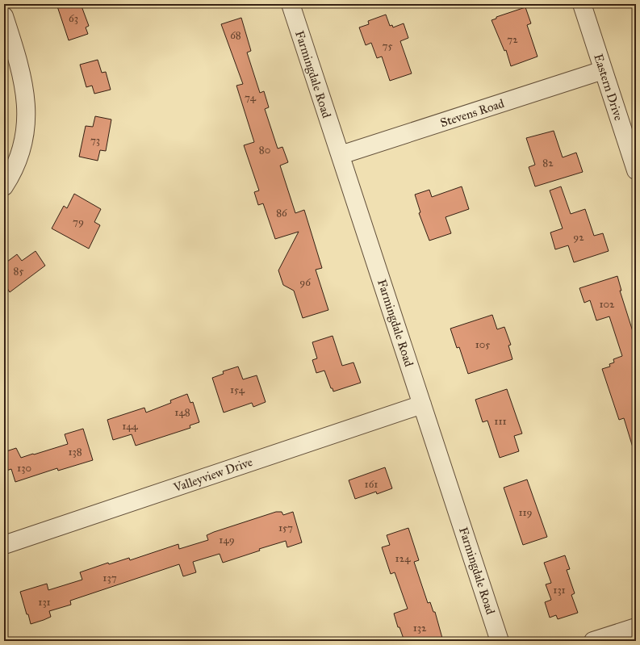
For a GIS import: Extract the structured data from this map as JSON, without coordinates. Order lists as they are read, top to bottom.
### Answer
{
  "streets": {
    "street": [
      "Farmingdale Road",
      "Eastern Drive",
      "Stevens Road",
      "Valleyview Drive"
    ]
  },
  "crossings": [
    ["Farmingdale Road", "Stevens Road"],
    ["Farmingdale Road", "Valleyview Drive"],
    ["Eastern Drive", "Stevens Road"]
  ],
  "house_numbers": [
    "63",
    "68",
    "72",
    "75",
    "74",
    "73",
    "80",
    "82",
    "86",
    "79",
    "92",
    "85",
    "96",
    "102",
    "105",
    "154",
    "148",
    "111",
    "144",
    "138",
    "130",
    "161",
    "119",
    "157",
    "149",
    "124",
    "137",
    "131",
    "131",
    "132"
  ]
}
